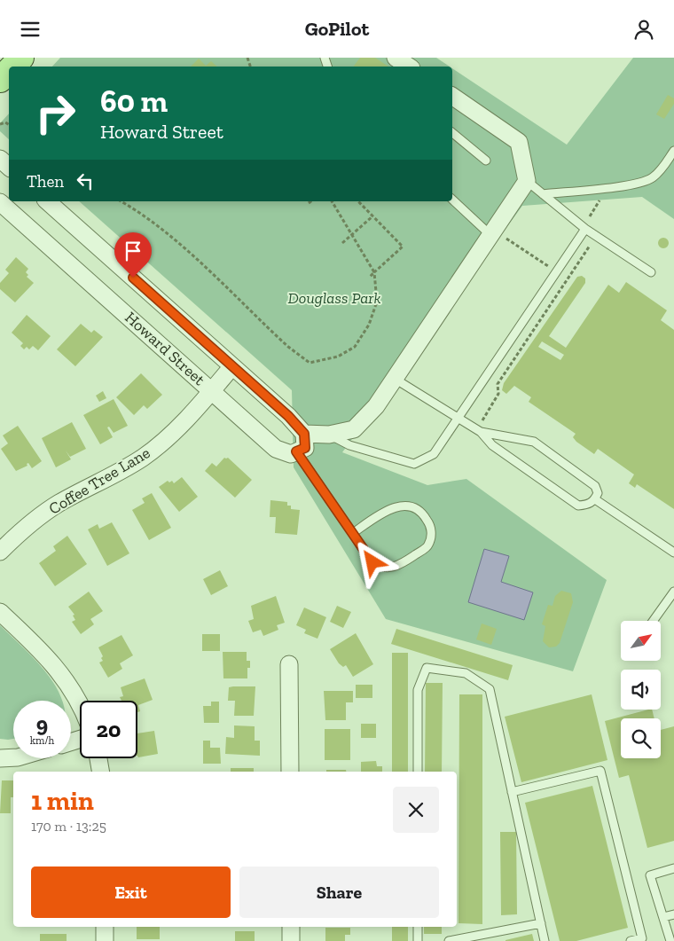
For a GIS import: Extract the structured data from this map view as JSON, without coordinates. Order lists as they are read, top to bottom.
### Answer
{
  "streets": {
    "street": ["Howard Street", "Coffee Tree Lane"]
  },
  "crossings": [
    ["Howard Street", "Coffee Tree Lane"]
  ],
  "parks": ["Douglass Park"],
  "north": "top right",
  "page": {
    "header": "GoPilot",
    "turn": ["60 m", "Howard Street"],
    "then": "Then",
    "speed": "9 km/h",
    "limit": "20",
    "heading": ["1 min", "170 m · 13:25"],
    "buttons": ["Exit", "Share"]
  }
}
